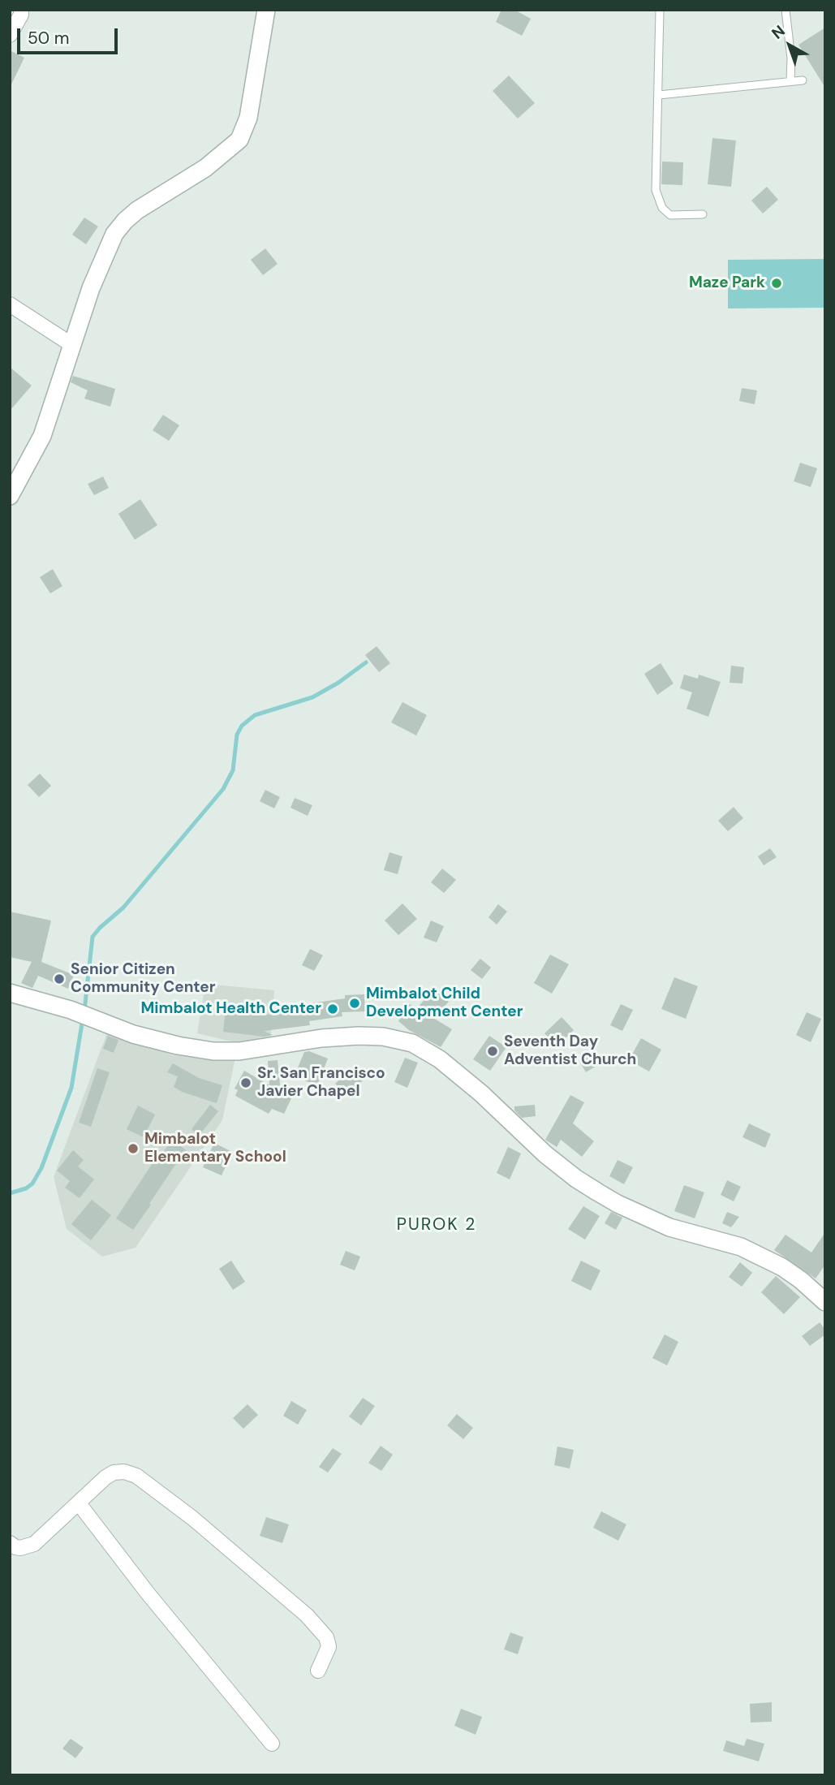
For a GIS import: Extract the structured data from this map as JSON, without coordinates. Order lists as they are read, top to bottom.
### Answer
{
  "districts": ["PUROK 2"],
  "places": [
    "Maze Park",
    "Senior Citizen Community Center",
    "Mimbalot Child Development Center",
    "Mimbalot Health Center",
    "Seventh Day Adventist Church",
    "Sr. San Francisco Javier Chapel",
    "Mimbalot Elementary School"
  ],
  "scale_bar": "50 m",
  "north": "top left"
}
